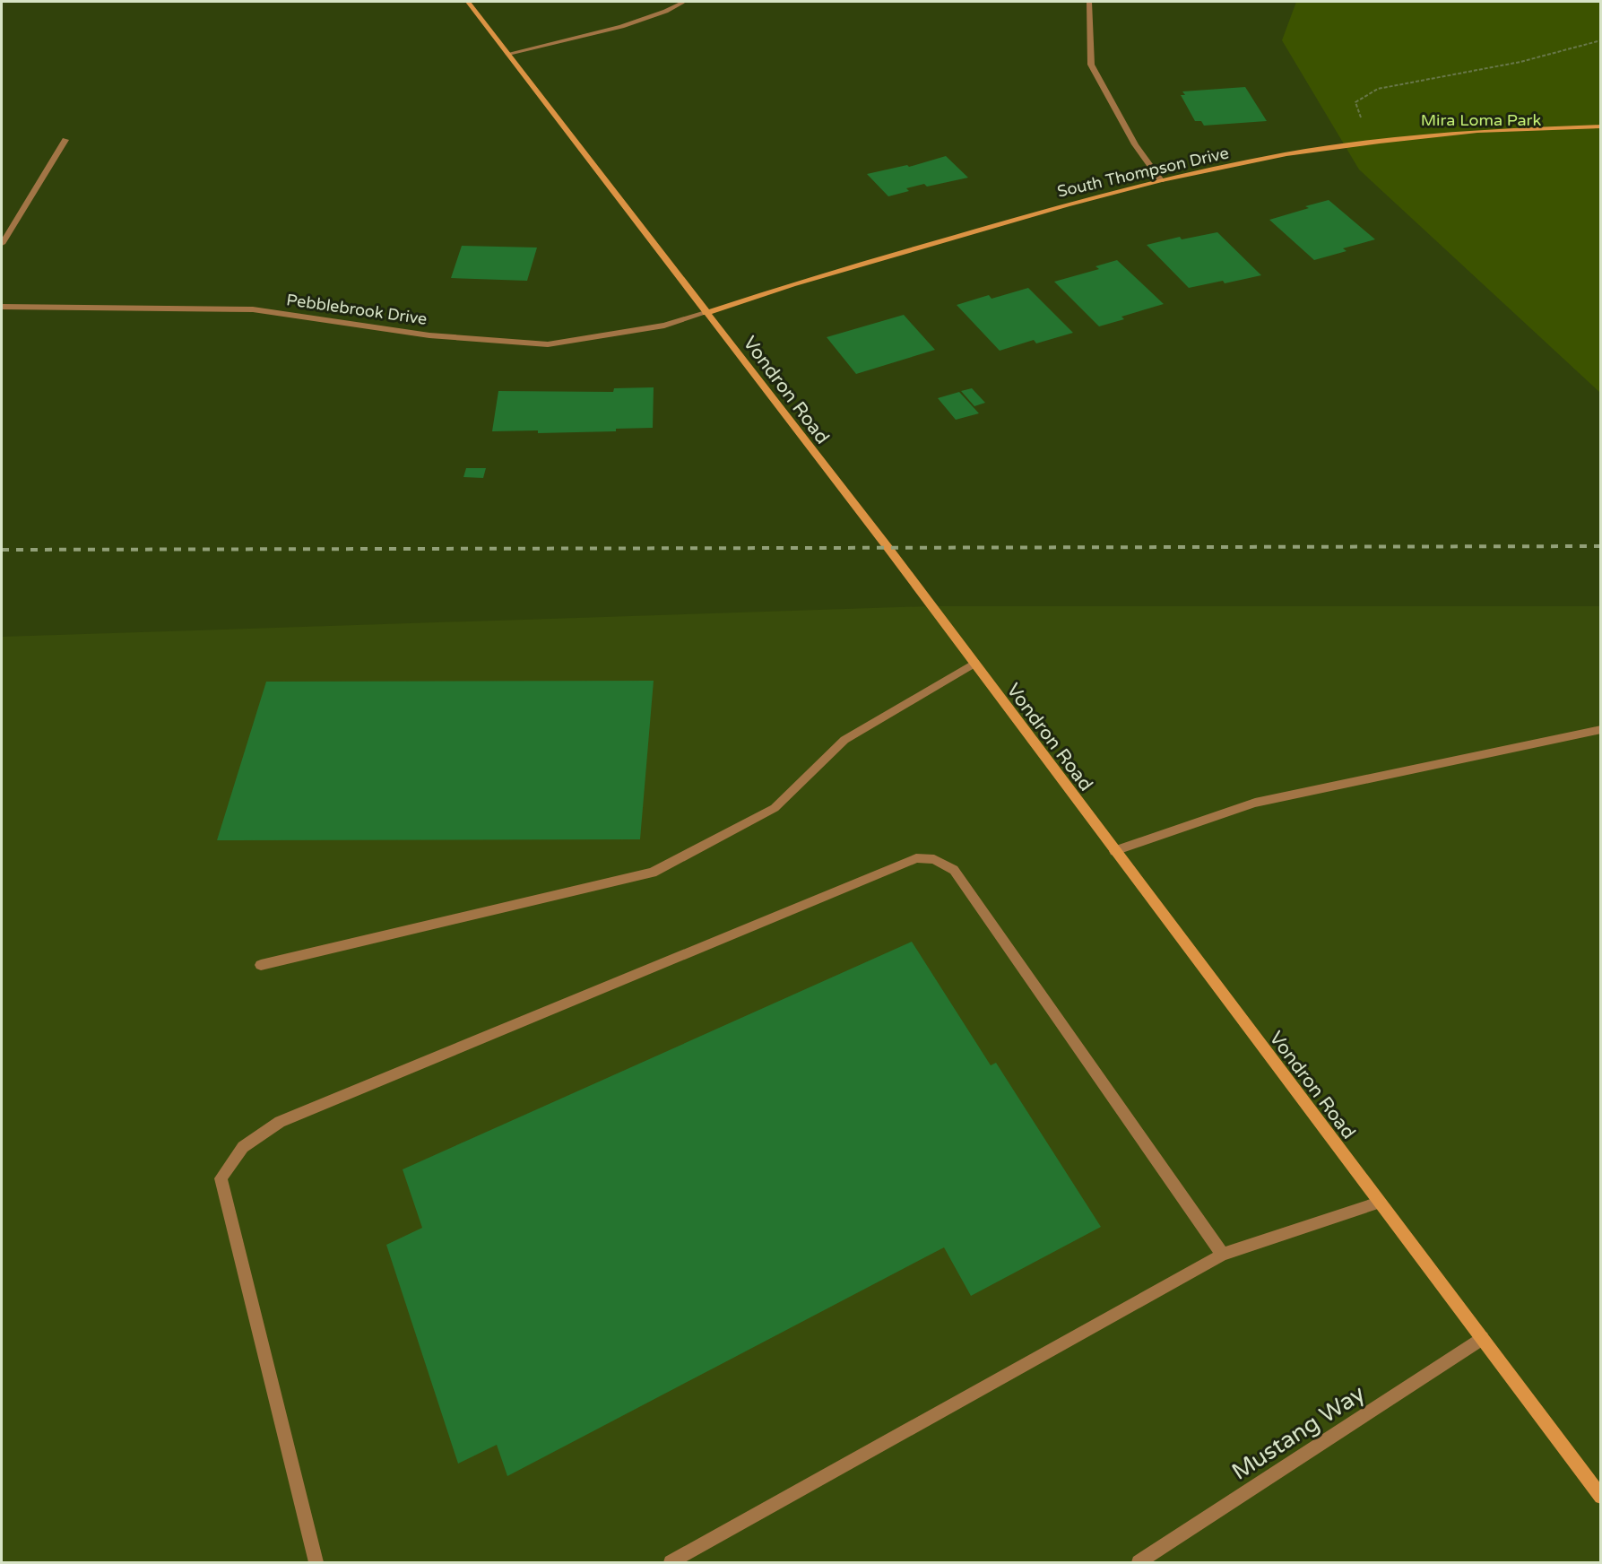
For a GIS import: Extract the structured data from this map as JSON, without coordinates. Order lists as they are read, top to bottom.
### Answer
{
  "streets": {
    "street": [
      "South Thompson Drive",
      "Pebblebrook Drive",
      "Vondron Road",
      "Mustang Way"
    ]
  },
  "crossings": [
    ["South Thompson Drive", "Pebblebrook Drive"],
    ["South Thompson Drive", "Vondron Road"],
    ["Pebblebrook Drive", "Vondron Road"],
    ["Vondron Road", "Mustang Way"]
  ],
  "parks": ["Mira Loma Park"]
}
